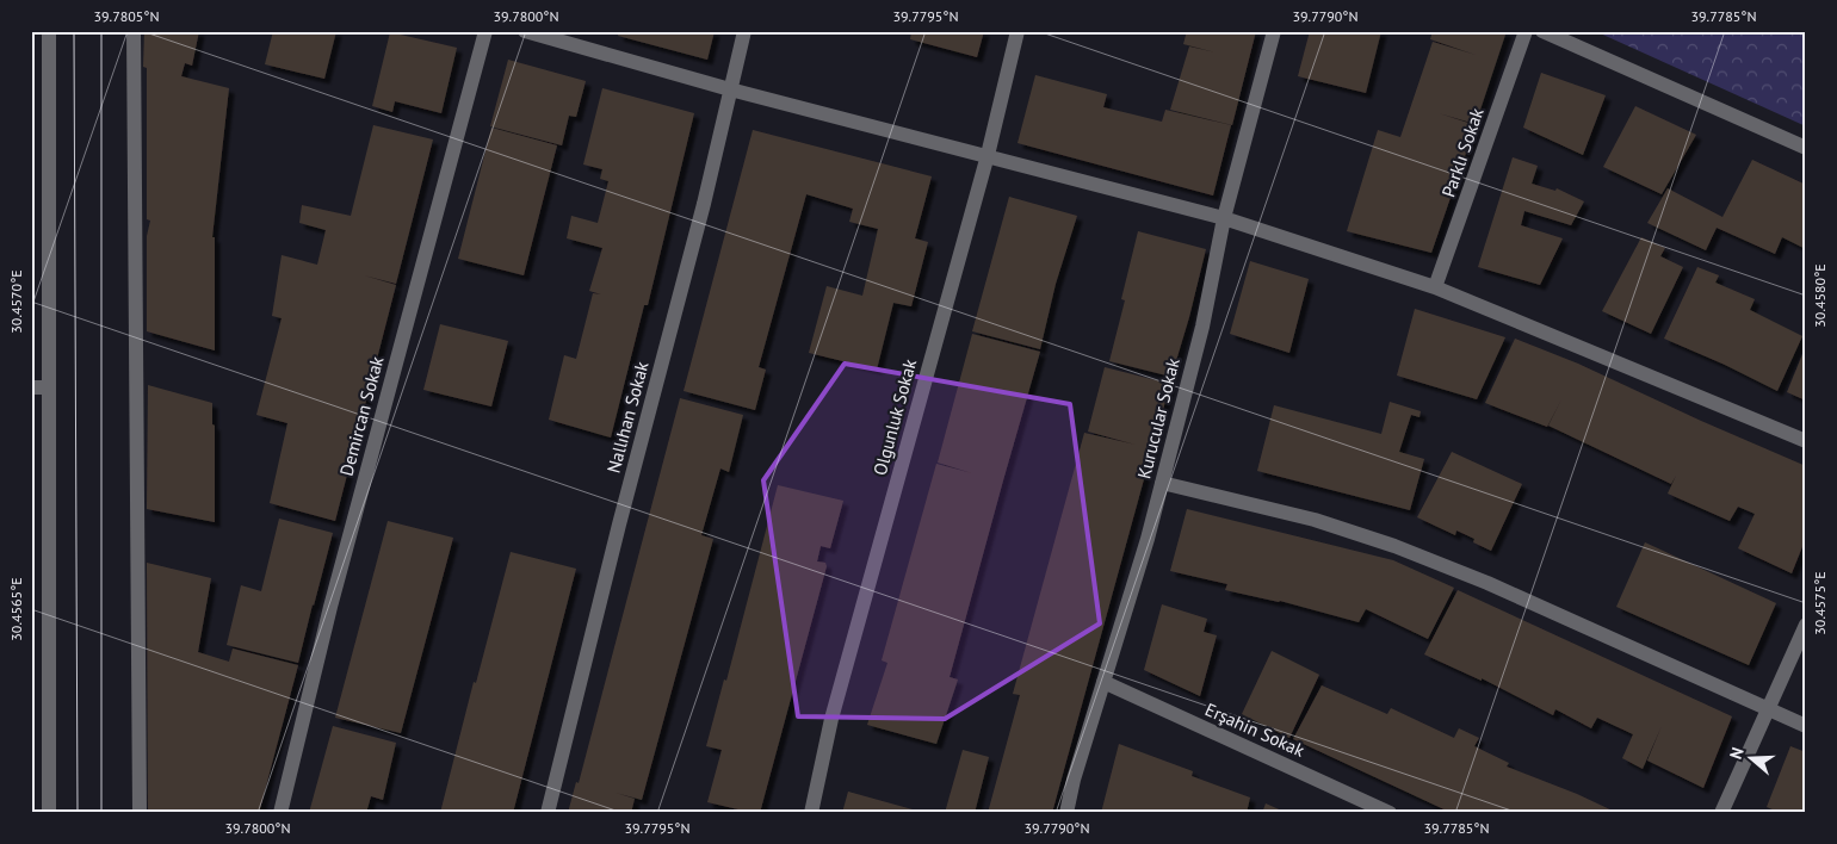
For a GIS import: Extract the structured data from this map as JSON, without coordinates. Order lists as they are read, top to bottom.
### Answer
{
  "streets": {
    "street": [
      "Parklı Sokak",
      "Demircan Sokak",
      "Nallıhan Sokak",
      "Olgunluk Sokak",
      "Kurucular Sokak",
      "Erşahin Sokak"
    ]
  },
  "crossings": [
    ["Kurucular Sokak", "Erşahin Sokak"]
  ],
  "north": "left",
  "coordinates": [
    "39.7805°N",
    "39.7800°N",
    "39.7795°N",
    "39.7790°N",
    "39.7785°N",
    "30.4580°E",
    "30.4570°E",
    "30.4575°E",
    "30.4565°E"
  ]
}
